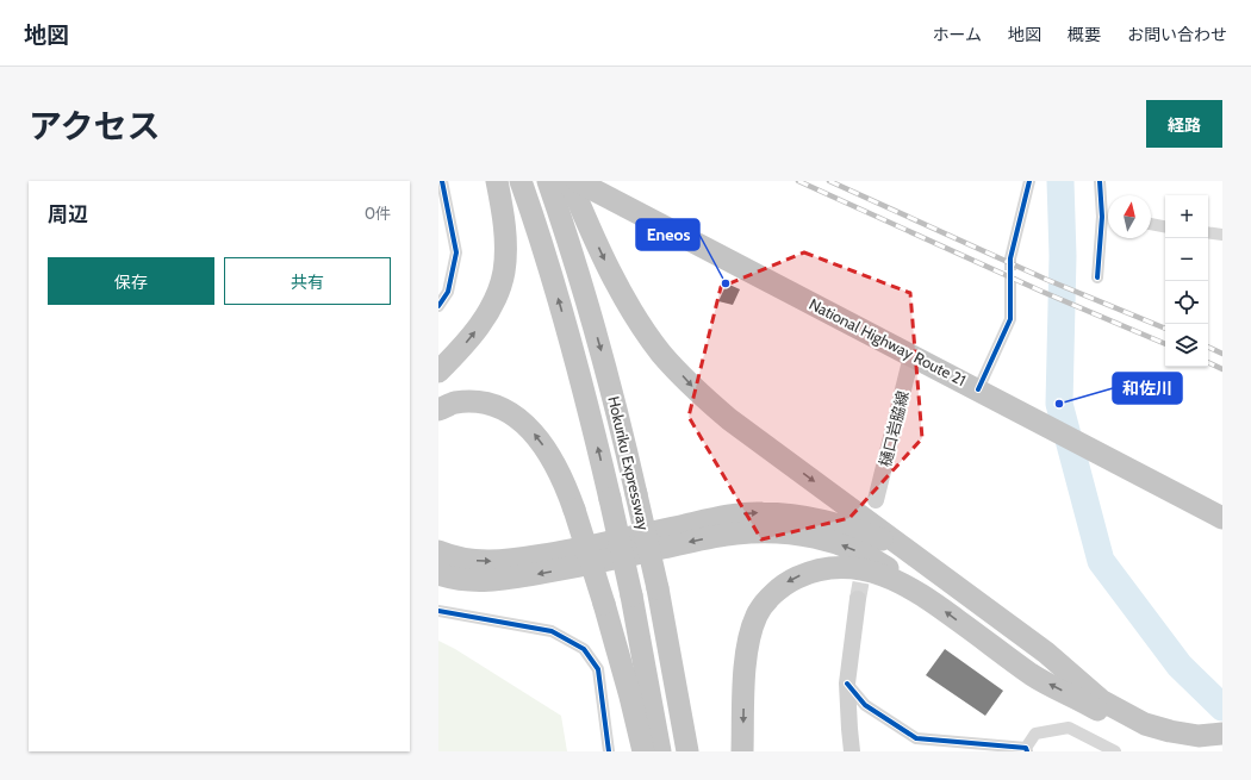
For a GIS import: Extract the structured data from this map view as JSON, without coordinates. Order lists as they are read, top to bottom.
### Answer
{
  "streets": {
    "highway": ["National Highway Route 21", "Hokuriku Expressway"],
    "main road": ["樋口岩脇線"]
  },
  "crossings": [
    ["National Highway Route 21", "樋口岩脇線"]
  ],
  "places": ["Eneos", "和佐川"],
  "north": "top",
  "page": {
    "header": "地図",
    "nav": [
      "ホーム",
      "地図",
      "概要",
      "お問い合わせ"
    ],
    "title": "アクセス",
    "buttons": [
      "経路",
      ["保存", "共有"]
    ],
    "heading": ["周辺", "0件"],
    "map_buttons": ["+", "−"]
  }
}
